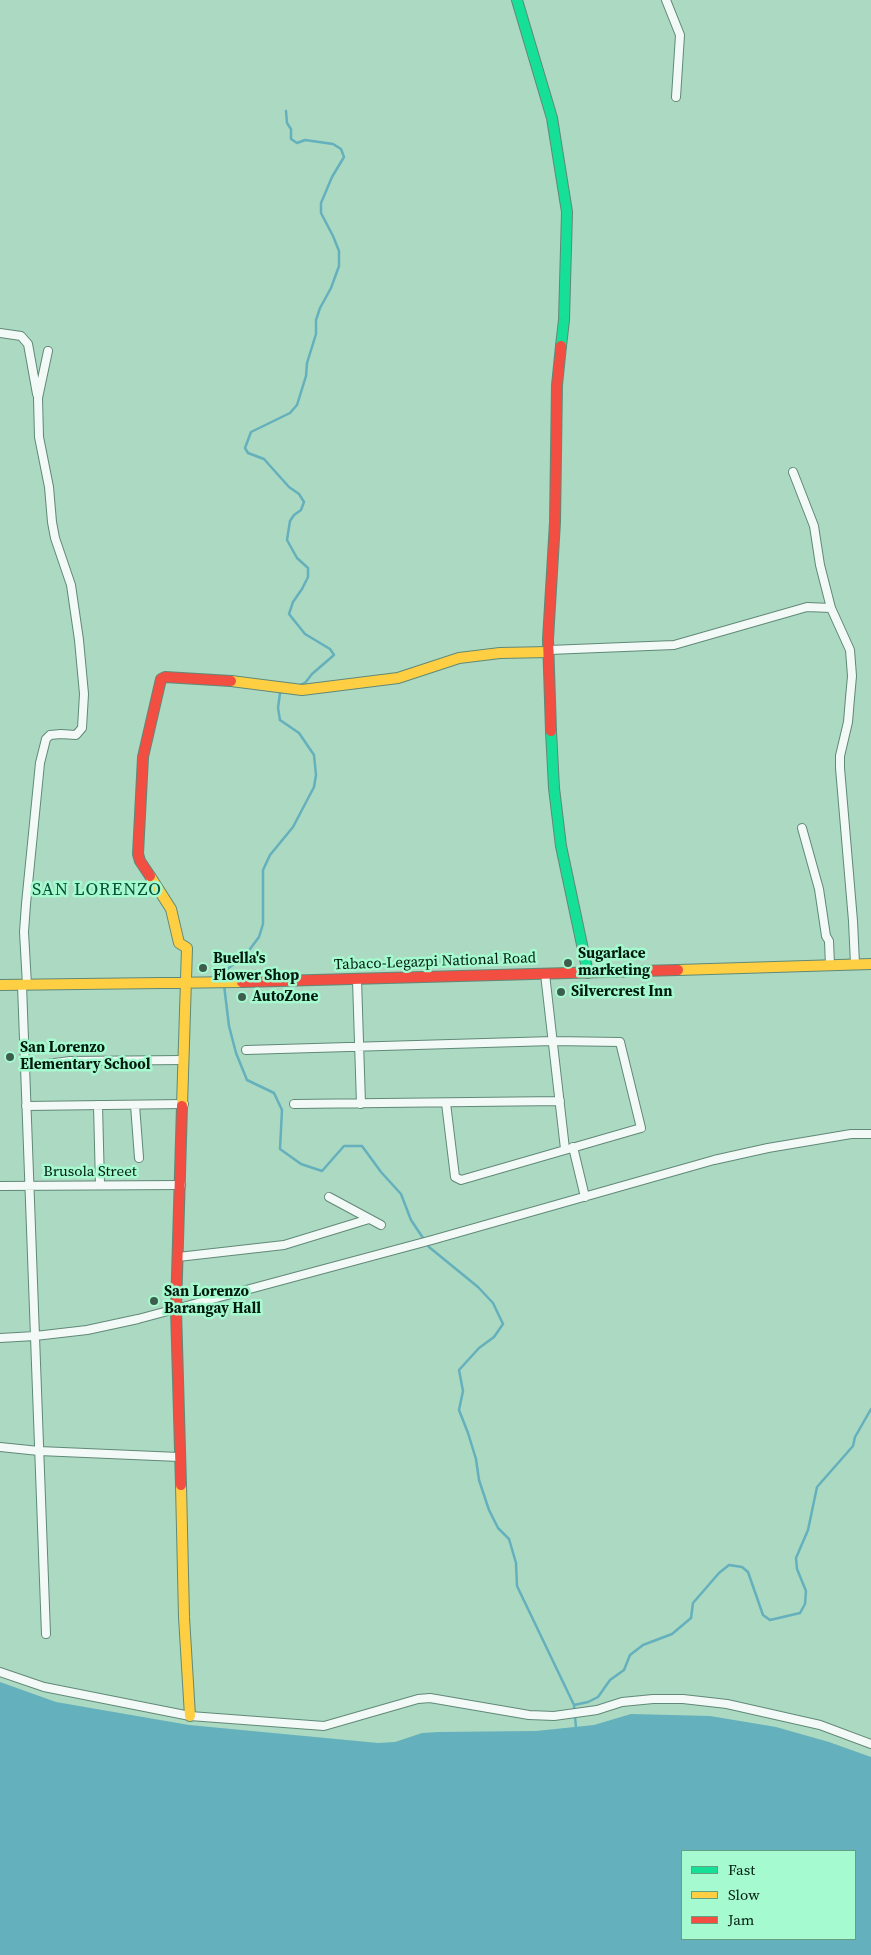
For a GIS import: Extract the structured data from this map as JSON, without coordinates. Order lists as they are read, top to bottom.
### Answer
{
  "streets": {
    "street": ["Tabaco-Legazpi National Road", "Brusola Street"]
  },
  "districts": ["SAN LORENZO"],
  "places": [
    "Sugarlace marketing",
    "Buella's Flower Shop",
    "Silvercrest Inn",
    "AutoZone",
    "San Lorenzo Elementary School",
    "San Lorenzo Barangay Hall"
  ],
  "legend": ["Fast", "Slow", "Jam"]
}
